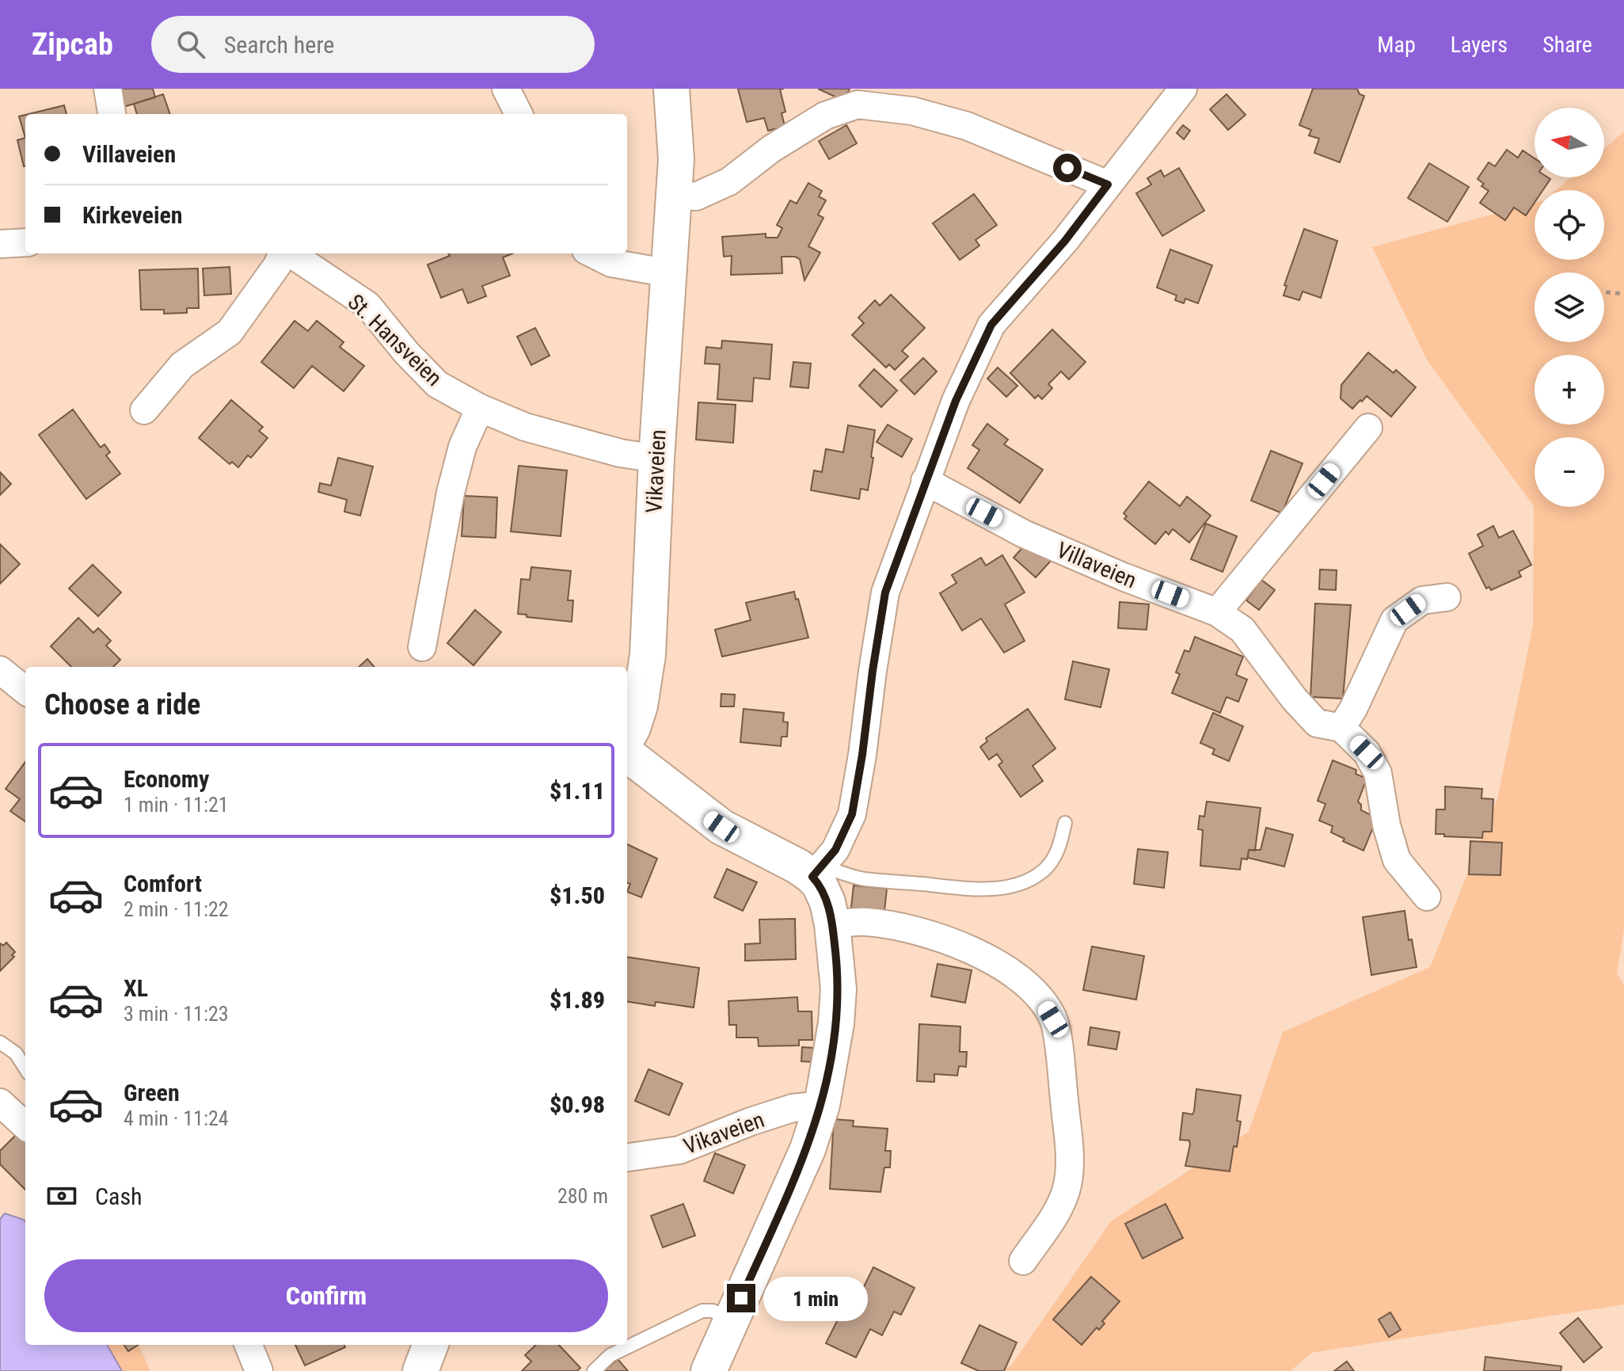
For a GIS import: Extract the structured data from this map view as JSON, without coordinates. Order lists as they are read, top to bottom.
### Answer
{
  "streets": {
    "main road": ["Vikaveien"],
    "street": ["St. Hansveien", "Villaveien"]
  },
  "crossings": [
    ["St. Hansveien", "Vikaveien"]
  ],
  "north": "left",
  "page": {
    "header": "Zipcab",
    "search": "Search here",
    "nav": ["Map", "Layers", "Share"],
    "map_buttons": ["+", "−"],
    "banner": ["Villaveien", "Kirkeveien"],
    "heading": "Choose a ride",
    "list": [
      {
        "name": "Economy",
        "note": "1 min · 11:21",
        "value": "$1.11"
      },
      {
        "name": "Comfort",
        "note": "2 min · 11:22",
        "value": "$1.50"
      },
      {
        "name": "XL",
        "note": "3 min · 11:23",
        "value": "$1.89"
      },
      {
        "name": "Green",
        "note": "4 min · 11:24",
        "value": "$0.98"
      }
    ],
    "pay": ["Cash", "280 m"],
    "buttons": "Confirm",
    "bubble": "1 min"
  }
}
